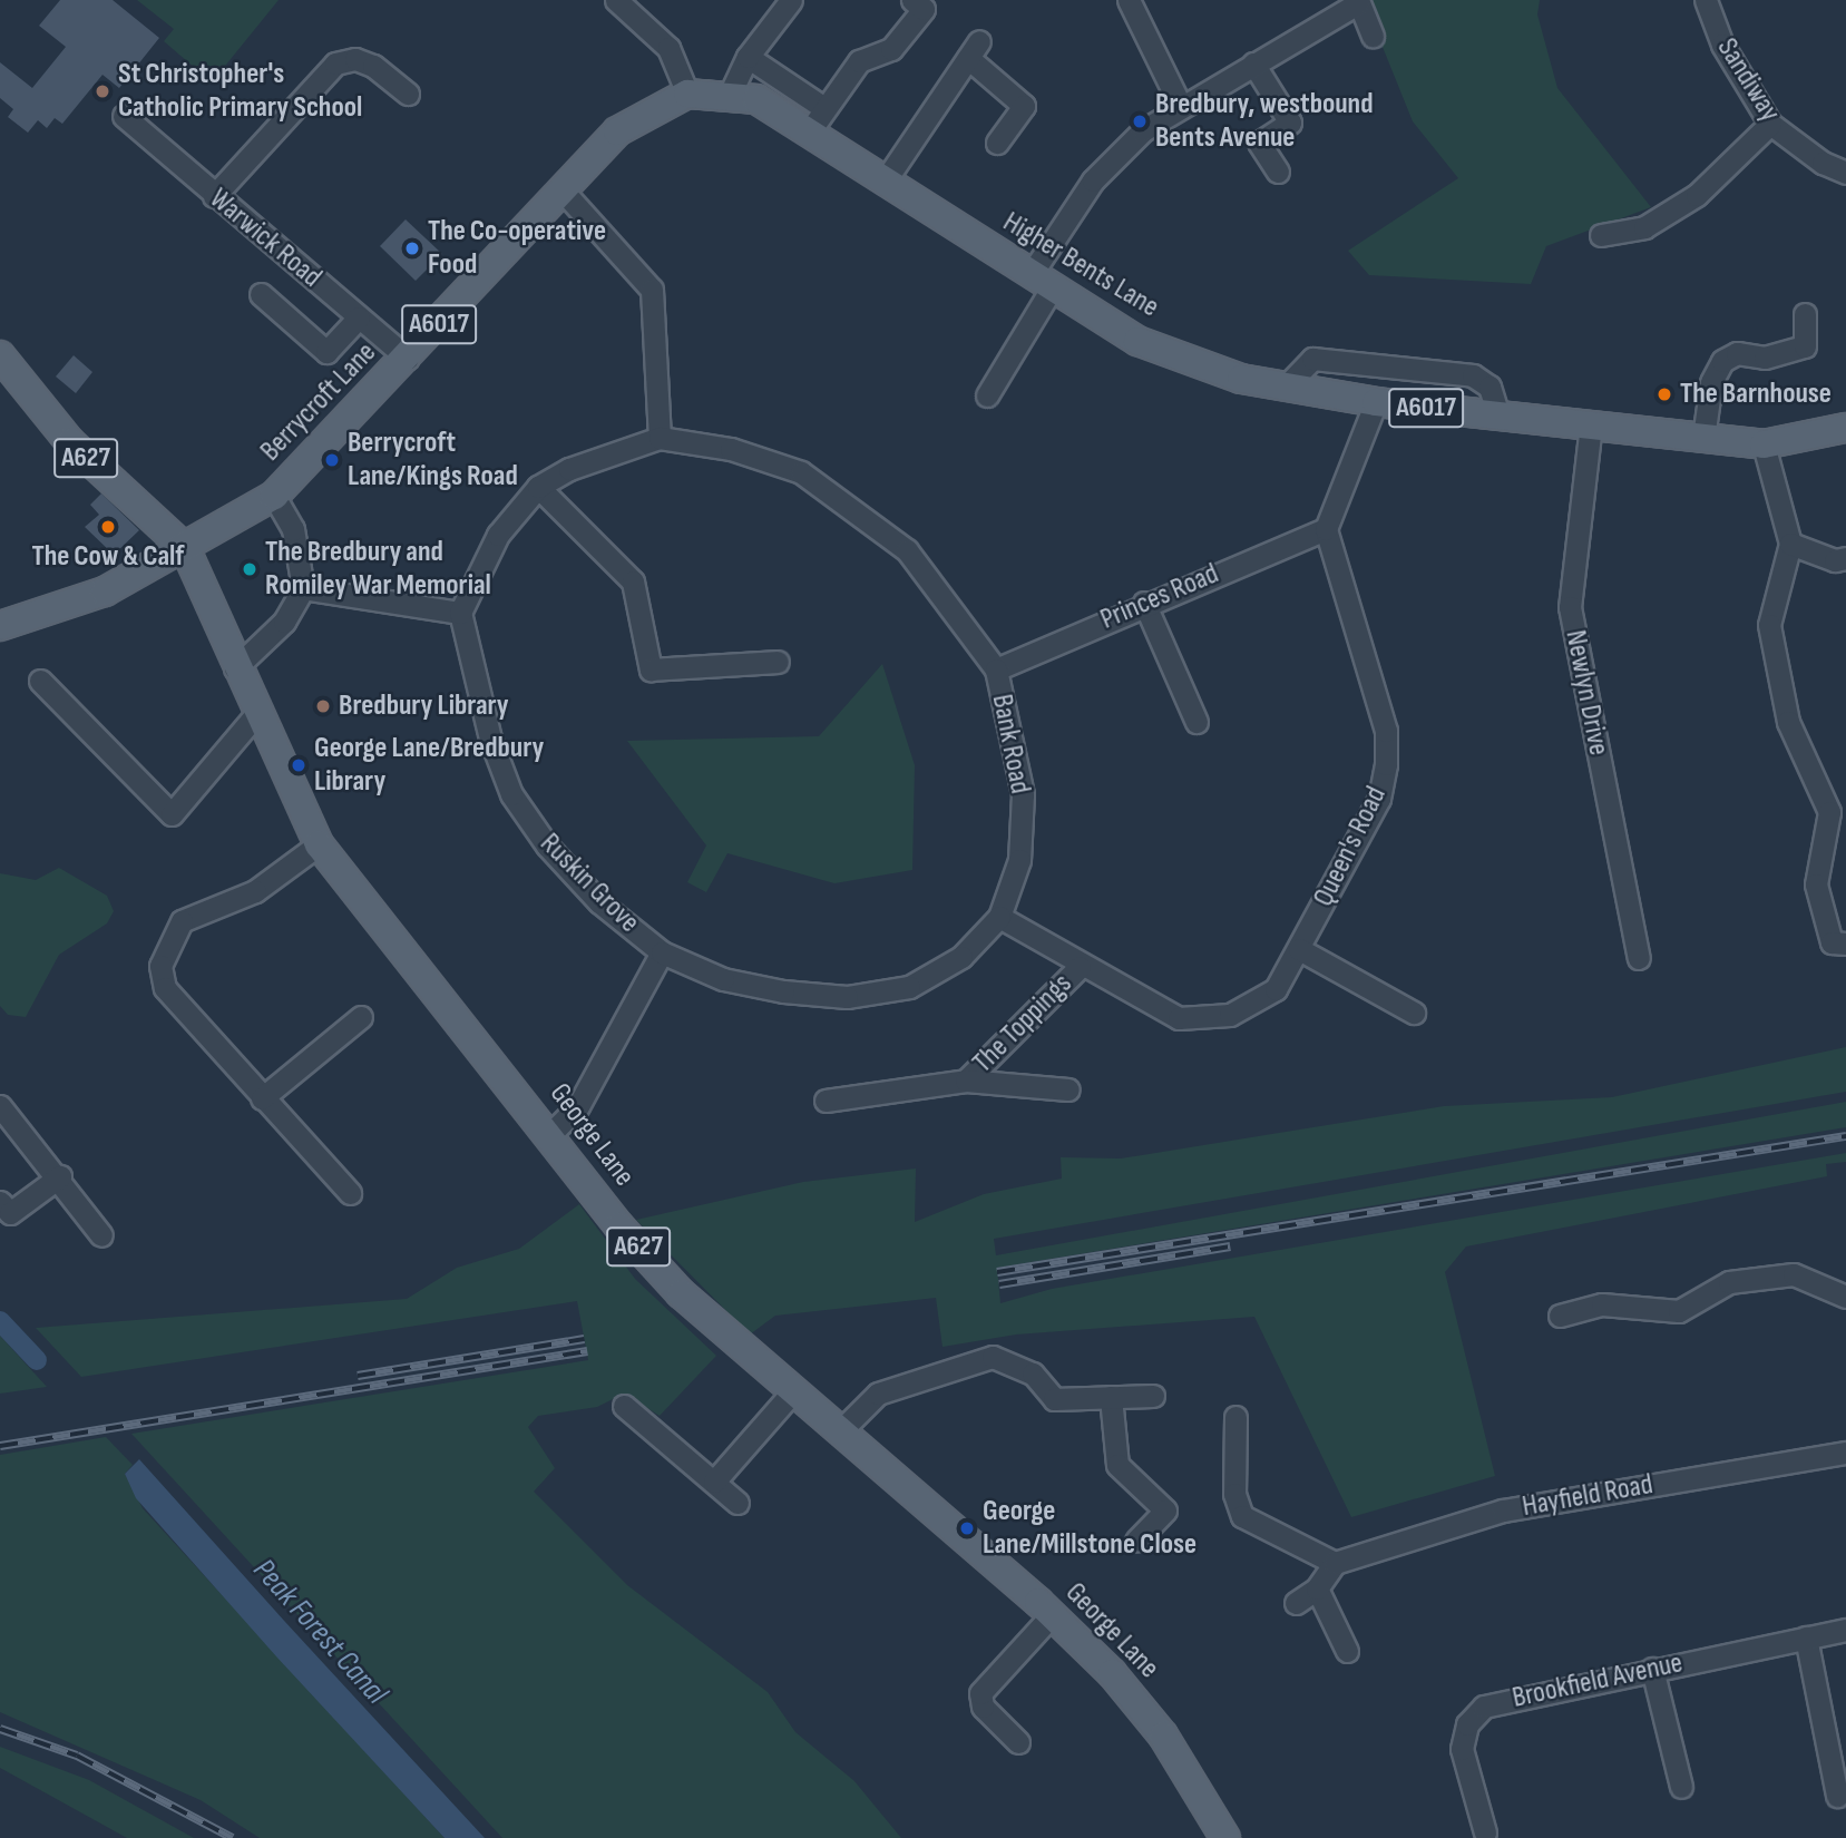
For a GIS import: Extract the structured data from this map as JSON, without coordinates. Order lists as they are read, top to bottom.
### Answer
{
  "streets": {
    "main road": [
      "Higher Bents Lane",
      "A6017",
      "Berrycroft Lane",
      "A627",
      "George Lane"
    ],
    "street": [
      "Sandiway",
      "Warwick Road",
      "Princes Road",
      "Newlyn Drive",
      "Bank Road",
      "Queen's Road",
      "Ruskin Grove",
      "The Toppings",
      "Hayfield Road",
      "Brookfield Avenue"
    ]
  },
  "crossings": [
    ["Warwick Road", "Berrycroft Lane"],
    ["Higher Bents Lane", "Berrycroft Lane"],
    ["Higher Bents Lane", "Newlyn Drive"],
    ["Berrycroft Lane", "A627"],
    ["Berrycroft Lane", "George Lane"],
    ["A627", "George Lane"],
    ["Princes Road", "Bank Road"],
    ["Princes Road", "Queen's Road"],
    ["Bank Road", "Queen's Road"],
    ["Bank Road", "Ruskin Grove"],
    ["Queen's Road", "The Toppings"],
    ["Ruskin Grove", "George Lane"]
  ],
  "water": ["Peak Forest Canal"],
  "places": [
    "St Christopher's Catholic Primary School",
    "Bredbury, westbound Bents Avenue",
    "The Co-operative Food",
    "The Barnhouse",
    "Berrycroft Lane/Kings Road",
    "The Cow & Calf",
    "The Bredbury and Romiley War Memorial",
    "Bredbury Library",
    "George Lane/Bredbury Library",
    "George Lane/Millstone Close"
  ]
}
